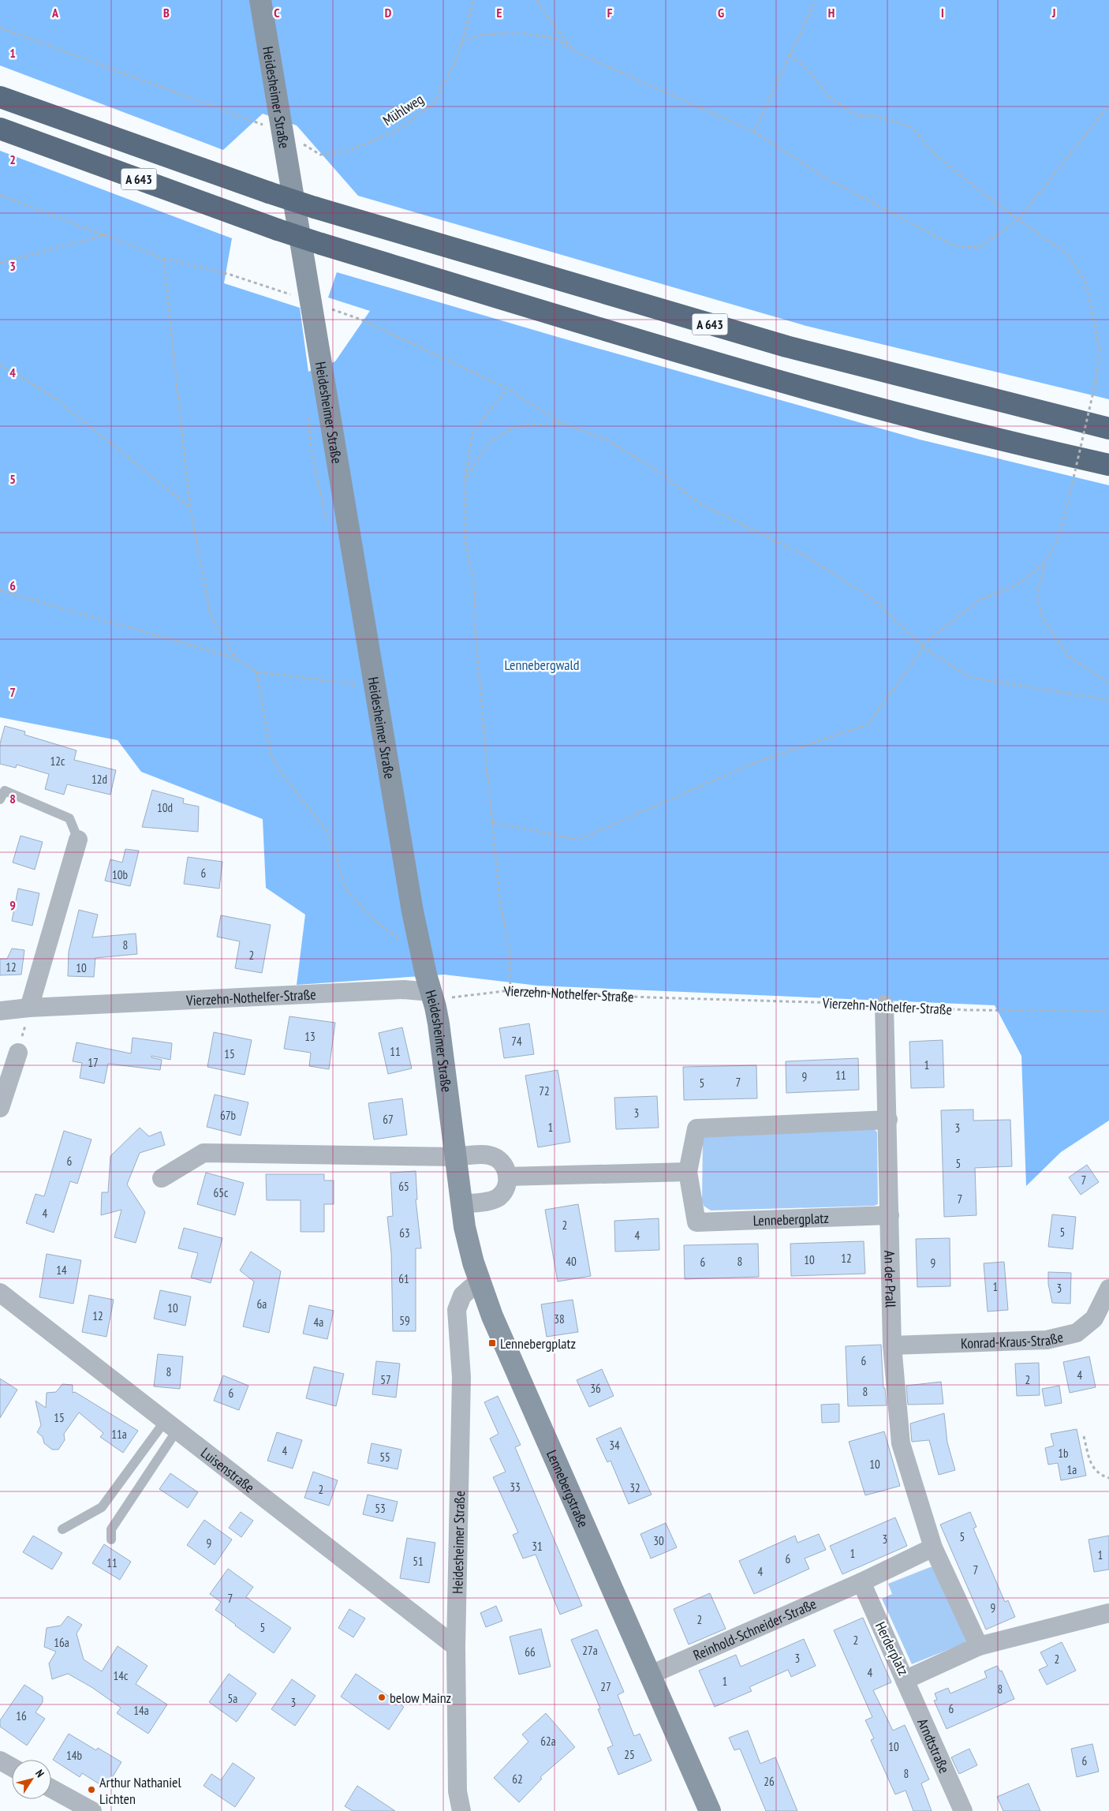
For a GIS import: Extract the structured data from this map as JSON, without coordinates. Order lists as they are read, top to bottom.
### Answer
{
  "streets": {
    "highway": ["A 643"],
    "main road": ["Heidesheimer Straße", "Lennebergstraße"],
    "street": [
      "Vierzehn-Nothelfer-Straße",
      "Lennebergplatz",
      "An der Prall",
      "Konrad-Kraus-Straße",
      "Luisenstraße",
      "Reinhold-Schneider-Straße",
      "Herderplatz",
      "Arndtstraße"
    ],
    "path": ["Mühlweg"]
  },
  "crossings": [
    ["Heidesheimer Straße", "Mühlweg"],
    ["Heidesheimer Straße", "Vierzehn-Nothelfer-Straße"],
    ["Heidesheimer Straße", "Luisenstraße"],
    ["Heidesheimer Straße", "Lennebergstraße"],
    ["Vierzehn-Nothelfer-Straße", "An der Prall"],
    ["Lennebergplatz", "An der Prall"],
    ["An der Prall", "Konrad-Kraus-Straße"],
    ["Lennebergstraße", "Reinhold-Schneider-Straße"],
    ["Reinhold-Schneider-Straße", "Herderplatz"],
    ["Herderplatz", "Arndtstraße"]
  ],
  "parks": ["Lennebergwald"],
  "places": {
    "transit": ["Lennebergplatz"],
    "other": ["below Mainz", "Arthur Nathaniel Lichten"]
  },
  "house_numbers": [
    "12c",
    "12d",
    "10d",
    "6",
    "10b",
    "8",
    "2",
    "12",
    "10",
    "13",
    "74",
    "11",
    "15",
    "17",
    "1",
    "11",
    "9",
    "7",
    "5",
    "72",
    "3",
    "67b",
    "67",
    "1",
    "3",
    "6",
    "5",
    "7",
    "65",
    "65c",
    "7",
    "4",
    "2",
    "5",
    "63",
    "4",
    "12",
    "10",
    "40",
    "8",
    "6",
    "9",
    "14",
    "61",
    "1",
    "3",
    "6a",
    "10",
    "12",
    "38",
    "59",
    "4a",
    "6",
    "8",
    "4",
    "57",
    "2",
    "36",
    "8",
    "6",
    "15",
    "11a",
    "34",
    "4",
    "1b",
    "55",
    "10",
    "1a",
    "33",
    "32",
    "2",
    "53",
    "5",
    "3",
    "30",
    "9",
    "31",
    "1",
    "1",
    "6",
    "51",
    "11",
    "7",
    "4",
    "7",
    "9",
    "2",
    "5",
    "2",
    "16a",
    "27a",
    "66",
    "3",
    "2",
    "4",
    "14c",
    "1",
    "27",
    "8",
    "5a",
    "3",
    "6",
    "14a",
    "16",
    "62a",
    "10",
    "25",
    "14b",
    "6",
    "8",
    "62",
    "26"
  ],
  "north": "top right",
  "grid": {
    "columns": [
      "A",
      "B",
      "C",
      "D",
      "E",
      "F",
      "G",
      "H",
      "I",
      "J"
    ],
    "rows": [
      "1",
      "2",
      "3",
      "4",
      "5",
      "6",
      "7",
      "8",
      "9"
    ]
  }
}
